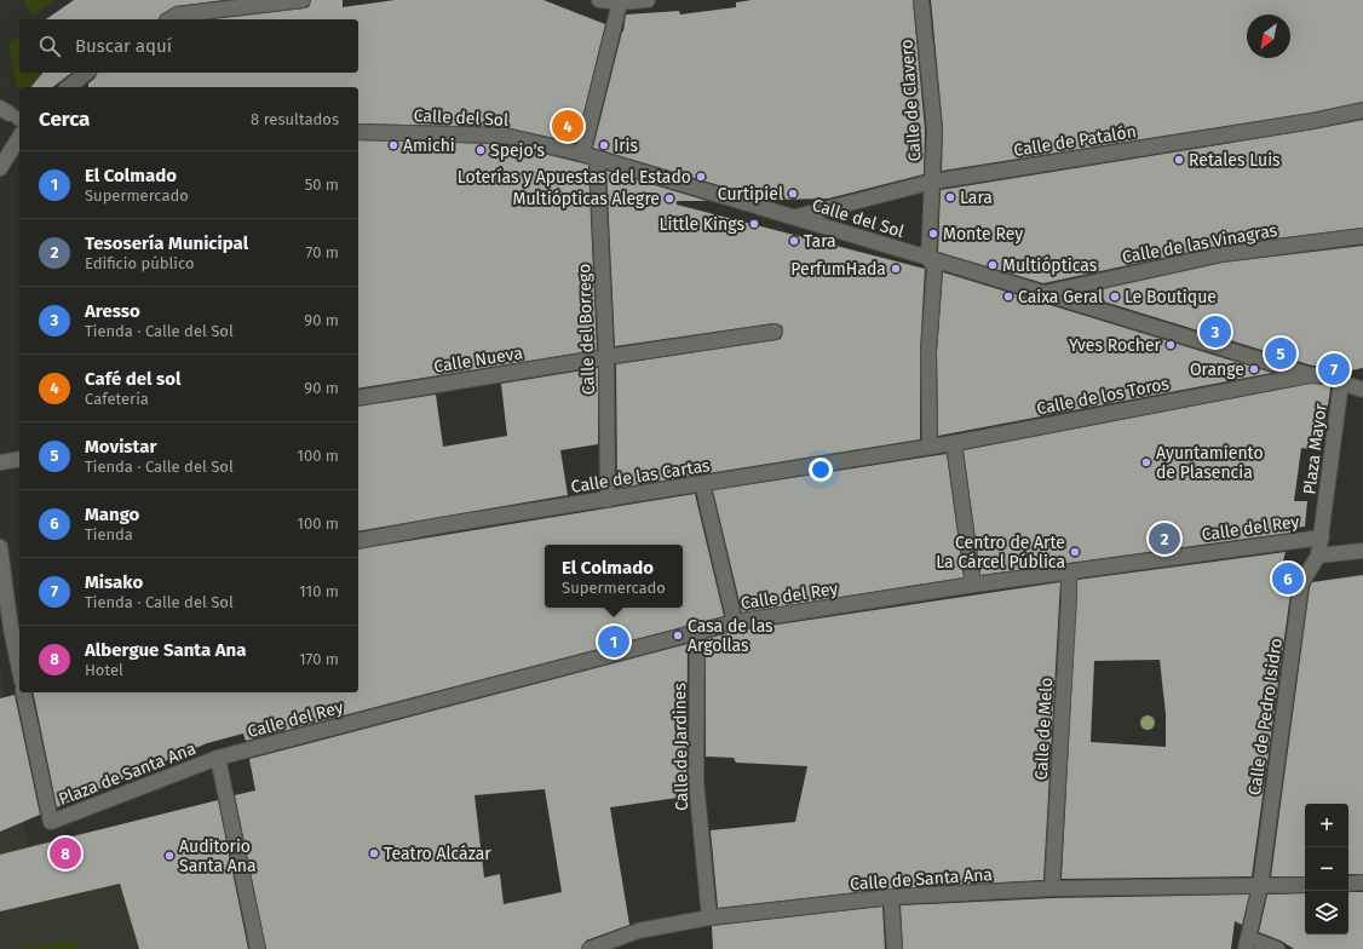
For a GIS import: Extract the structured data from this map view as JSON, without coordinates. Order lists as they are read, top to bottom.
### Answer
{
  "streets": {
    "street": [
      "Calle de Clavero",
      "Calle del Sol",
      "Calle de Patalón",
      "Calle de las Vinagras",
      "Calle del Borrego",
      "Calle Nueva",
      "Calle de los Toros",
      "Plaza Mayor",
      "Calle de las Cartas",
      "Calle del Rey",
      "Calle de Pedro Isidro",
      "Calle de Melo",
      "Calle de Jardines",
      "Plaza de Santa Ana",
      "Calle de Santa Ana"
    ]
  },
  "crossings": [
    ["Calle de Clavero", "Calle del Sol"],
    ["Calle de Clavero", "Calle de Patalón"],
    ["Calle de Clavero", "Calle de los Toros"],
    ["Calle de Clavero", "Calle de las Cartas"],
    ["Calle del Sol", "Calle de Patalón"],
    ["Calle del Sol", "Calle de las Vinagras"],
    ["Calle del Sol", "Calle del Borrego"],
    ["Calle del Sol", "Calle de los Toros"],
    ["Calle del Sol", "Plaza Mayor"],
    ["Calle del Borrego", "Calle Nueva"],
    ["Calle del Borrego", "Calle de las Cartas"],
    ["Calle de los Toros", "Calle de las Cartas"],
    ["Plaza Mayor", "Calle del Rey"],
    ["Plaza Mayor", "Calle de Pedro Isidro"],
    ["Calle del Rey", "Calle de Melo"],
    ["Calle del Rey", "Calle de Jardines"],
    ["Calle del Rey", "Plaza de Santa Ana"],
    ["Calle de Pedro Isidro", "Calle de Santa Ana"],
    ["Calle de Melo", "Calle de Santa Ana"],
    ["Calle de Jardines", "Calle de Santa Ana"]
  ],
  "places": [
    "Amichi",
    "Iris",
    "Spejo's",
    "Retales Luis",
    "Loterías y Apuestas del Estado",
    "Curtipiel",
    "Lara",
    "Multiópticas Alegre",
    "Little Kings",
    "Monte Rey",
    "Tara",
    "Multiópticas",
    "PerfumHada",
    "Caixa Geral",
    "Le Boutique",
    "Yves Rocher",
    "Orange",
    "Ayuntamiento de Plasencia",
    "Centro de Arte La Cárcel Pública",
    "Casa de las Argollas",
    "Teatro Alcázar",
    "Auditorio Santa Ana"
  ],
  "north": "bottom left",
  "page": {
    "search": "Buscar aquí",
    "heading": ["Cerca", "8 resultados"],
    "pins": [
      "4",
      "3",
      "5",
      "7",
      "2",
      "6",
      "1",
      "8"
    ],
    "list": [
      {
        "mark": "1",
        "name": "El Colmado",
        "note": "Supermercado",
        "value": "50 m"
      },
      {
        "mark": "2",
        "name": "Tesosería Municipal",
        "note": "Edificio público",
        "value": "70 m"
      },
      {
        "mark": "3",
        "name": "Aresso",
        "note": "Tienda · Calle del Sol",
        "value": "90 m"
      },
      {
        "mark": "4",
        "name": "Café del sol",
        "note": "Cafetería",
        "value": "90 m"
      },
      {
        "mark": "5",
        "name": "Movistar",
        "note": "Tienda · Calle del Sol",
        "value": "100 m"
      },
      {
        "mark": "6",
        "name": "Mango",
        "note": "Tienda",
        "value": "100 m"
      },
      {
        "mark": "7",
        "name": "Misako",
        "note": "Tienda · Calle del Sol",
        "value": "110 m"
      },
      {
        "mark": "8",
        "name": "Albergue Santa Ana",
        "note": "Hotel",
        "value": "170 m"
      }
    ],
    "popup": ["El Colmado", "Supermercado"],
    "map_buttons": ["+", "−"]
  }
}
